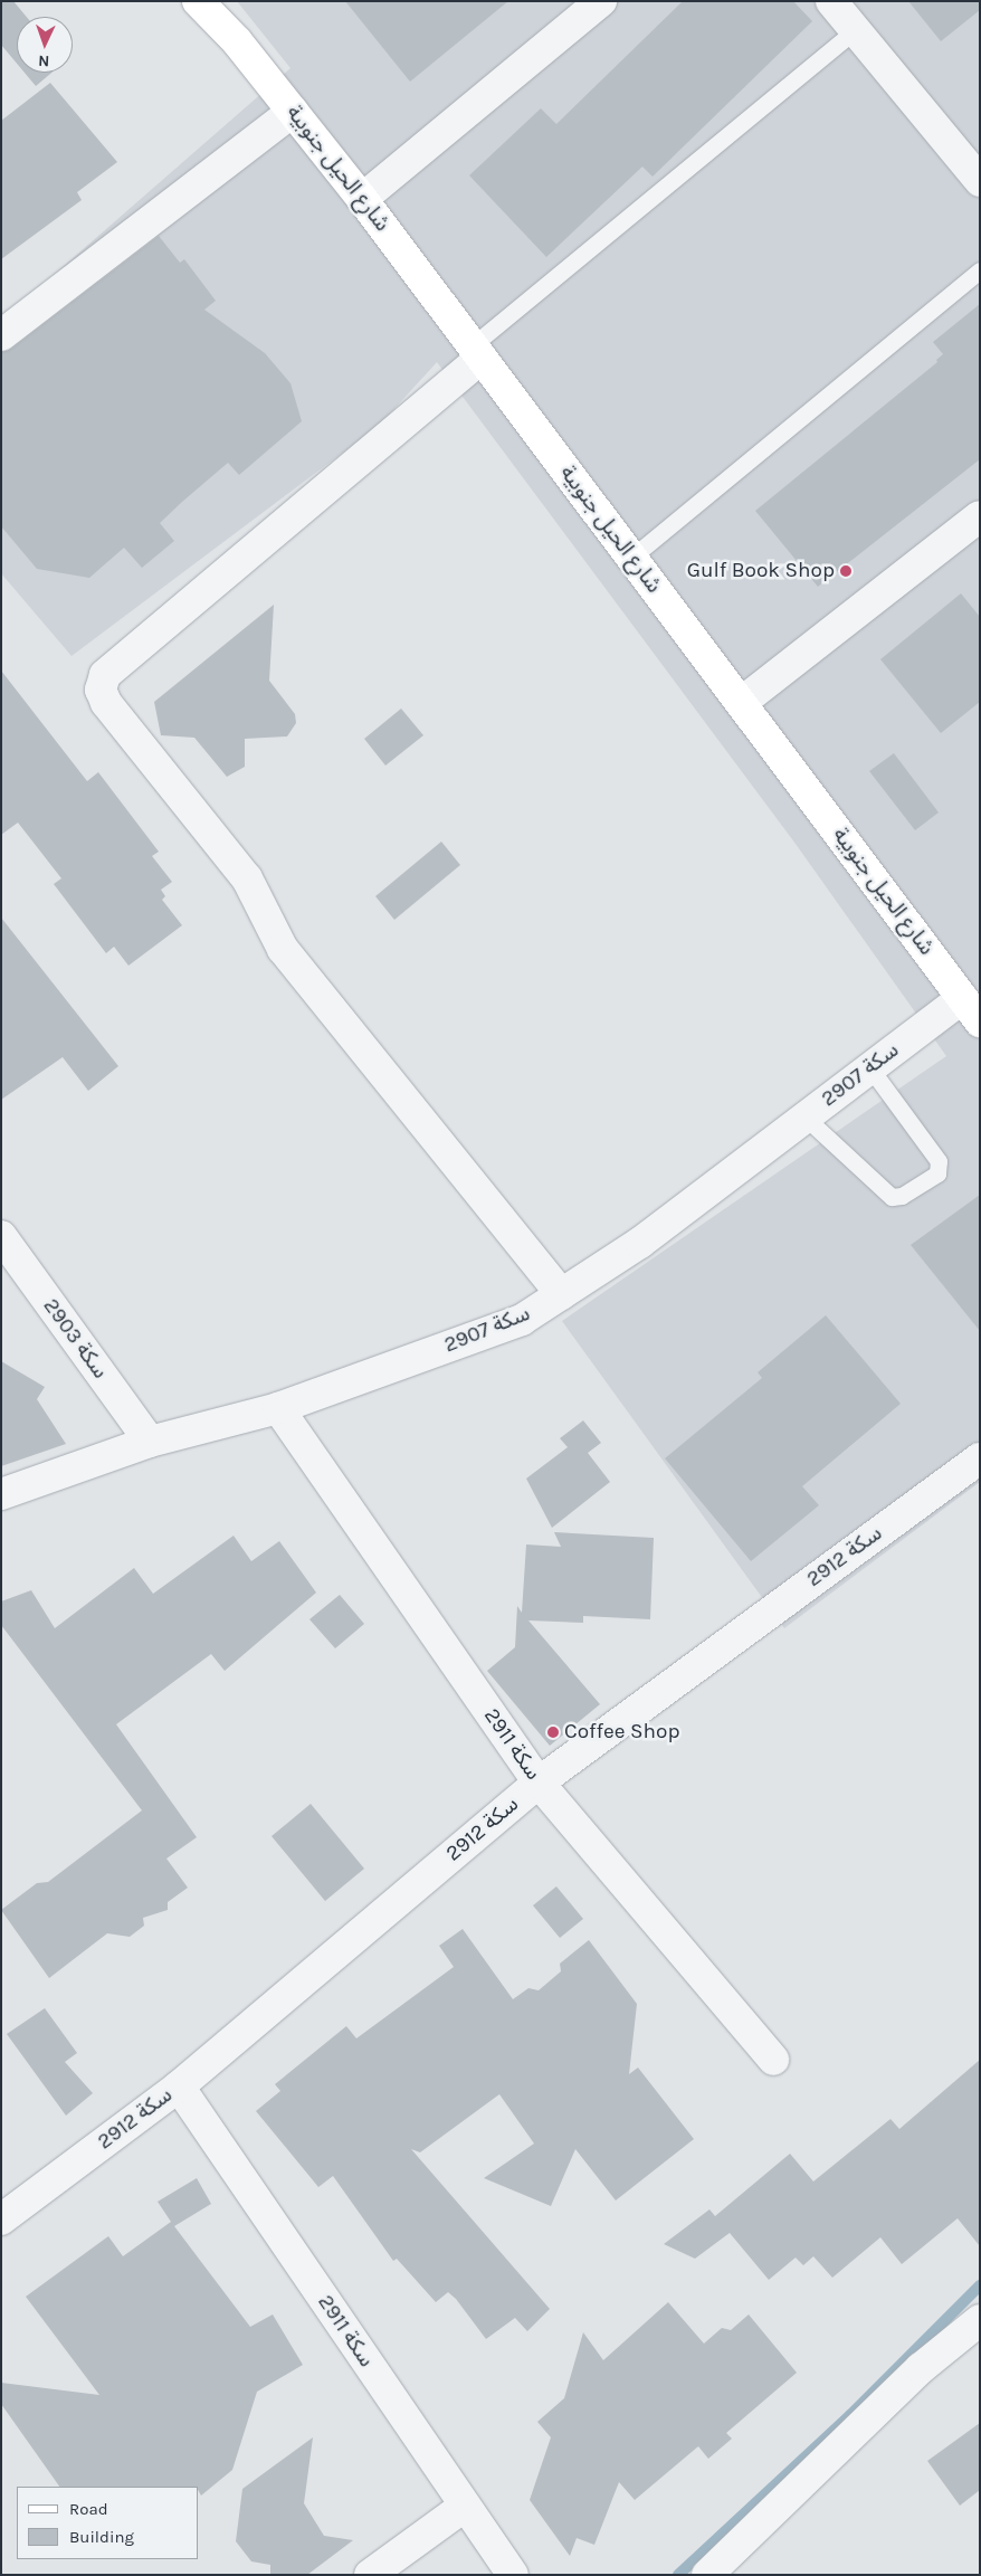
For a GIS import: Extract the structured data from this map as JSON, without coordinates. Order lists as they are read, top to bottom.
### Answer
{
  "streets": {
    "street": [
      "شارع الحيل جنوبية",
      "سكة 2907",
      "سكة 2903",
      "سكة 2912",
      "سكة 2911"
    ]
  },
  "crossings": [
    ["شارع الحيل جنوبية", "سكة 2907"],
    ["سكة 2907", "سكة 2903"],
    ["سكة 2907", "سكة 2911"],
    ["سكة 2912", "سكة 2911"]
  ],
  "places": ["Gulf Book Shop", "Coffee Shop"],
  "legend": ["Road", "Building"],
  "north": "bottom"
}
